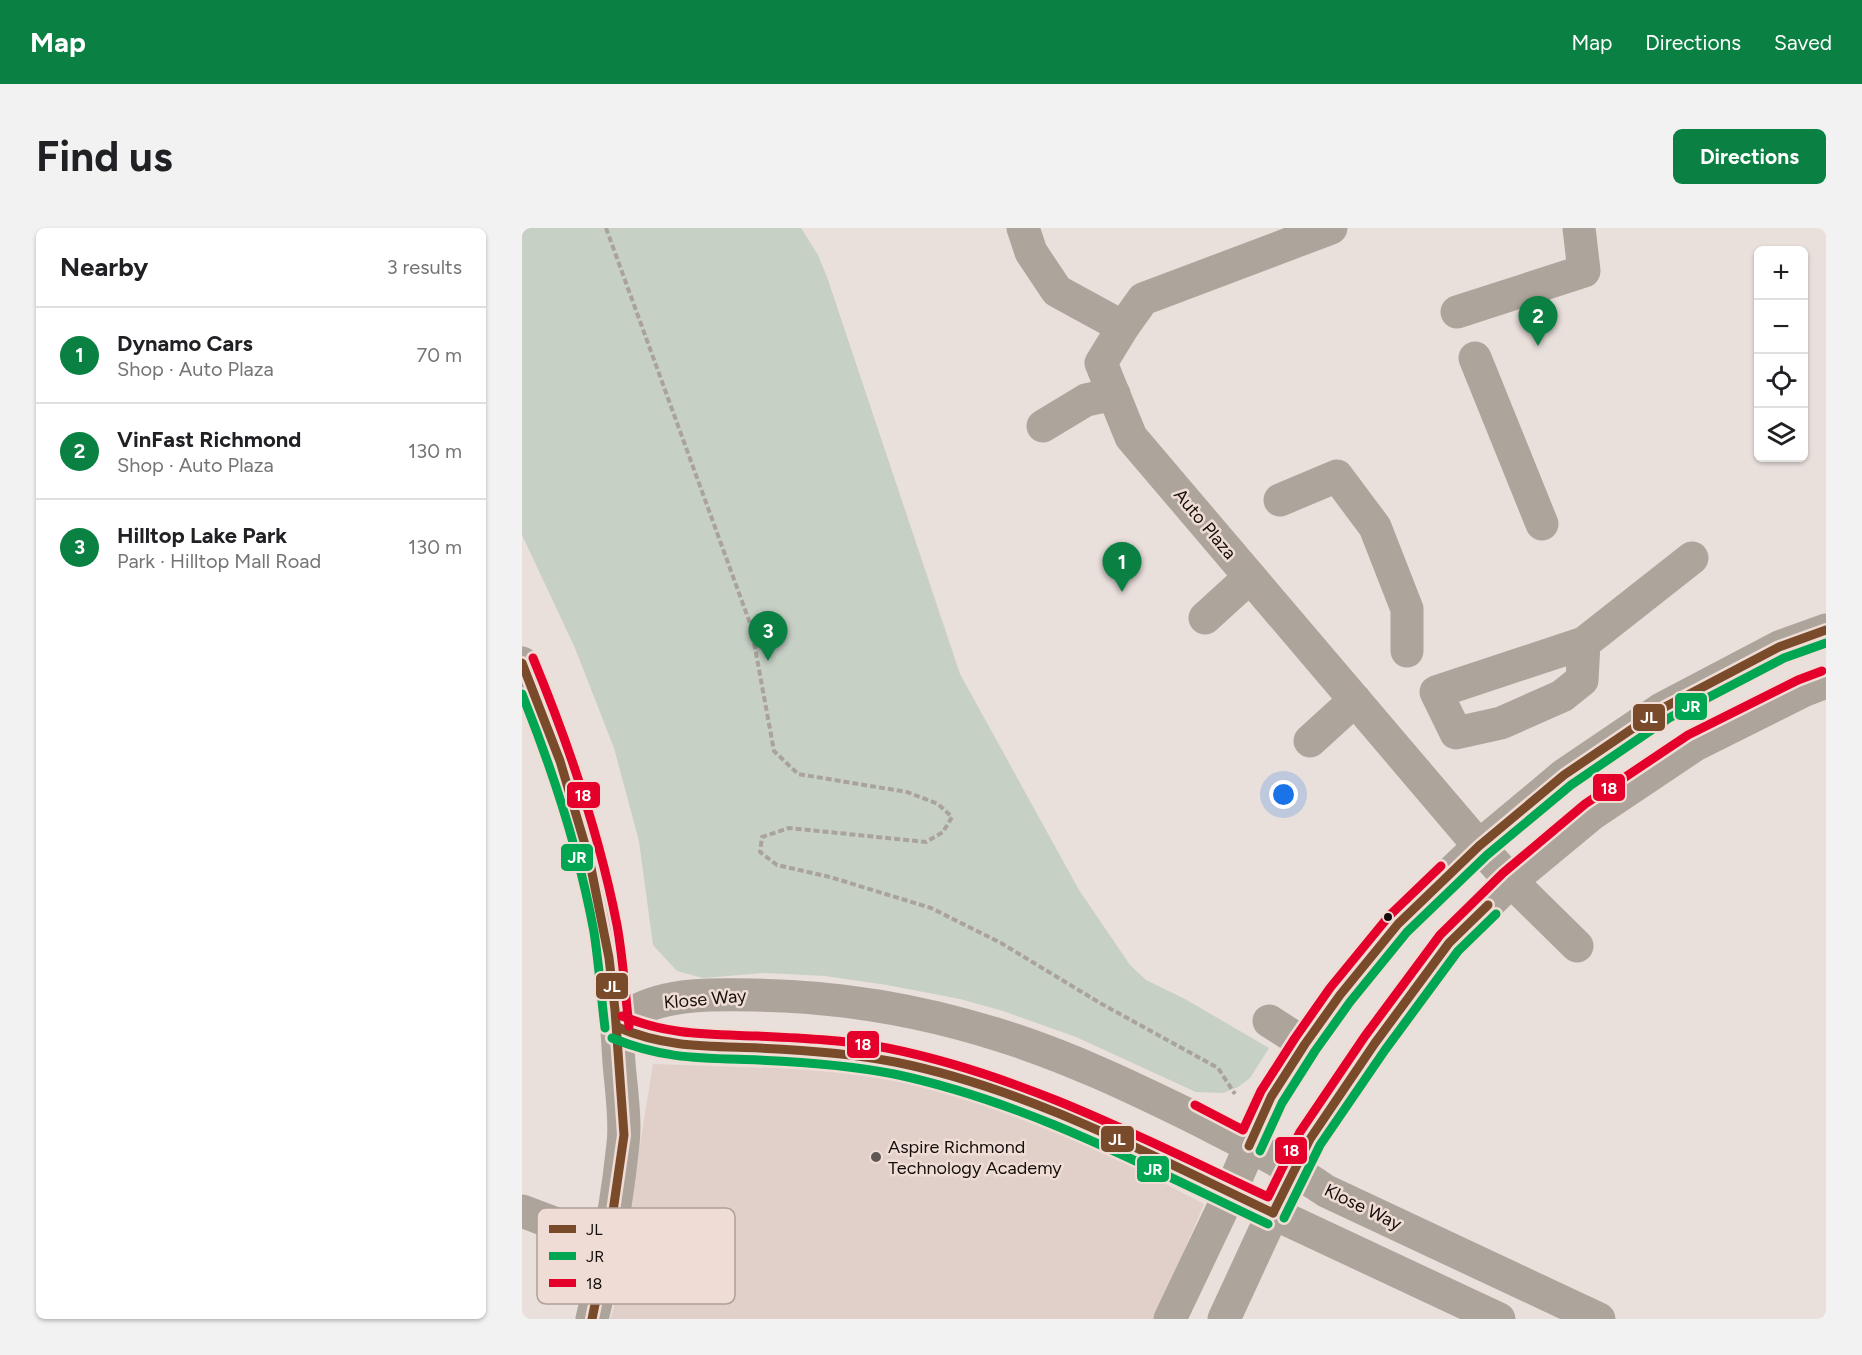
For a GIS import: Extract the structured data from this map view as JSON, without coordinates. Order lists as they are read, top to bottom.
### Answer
{
  "streets": {
    "street": ["Auto Plaza", "Klose Way"]
  },
  "places": ["Aspire Richmond Technology Academy"],
  "lines": ["transit line JL", "transit line JR", "transit line 18"],
  "legend": ["JL", "JR", "18"],
  "page": {
    "header": "Map",
    "nav": ["Map", "Directions", "Saved"],
    "buttons": "Directions",
    "title": "Find us",
    "heading": ["Nearby", "3 results"],
    "map_buttons": ["+", "−"],
    "pins": ["2", "1", "3"],
    "list": [
      {
        "mark": "1",
        "name": "Dynamo Cars",
        "note": "Shop · Auto Plaza",
        "value": "70 m"
      },
      {
        "mark": "2",
        "name": "VinFast Richmond",
        "note": "Shop · Auto Plaza",
        "value": "130 m"
      },
      {
        "mark": "3",
        "name": "Hilltop Lake Park",
        "note": "Park · Hilltop Mall Road",
        "value": "130 m"
      }
    ]
  }
}
